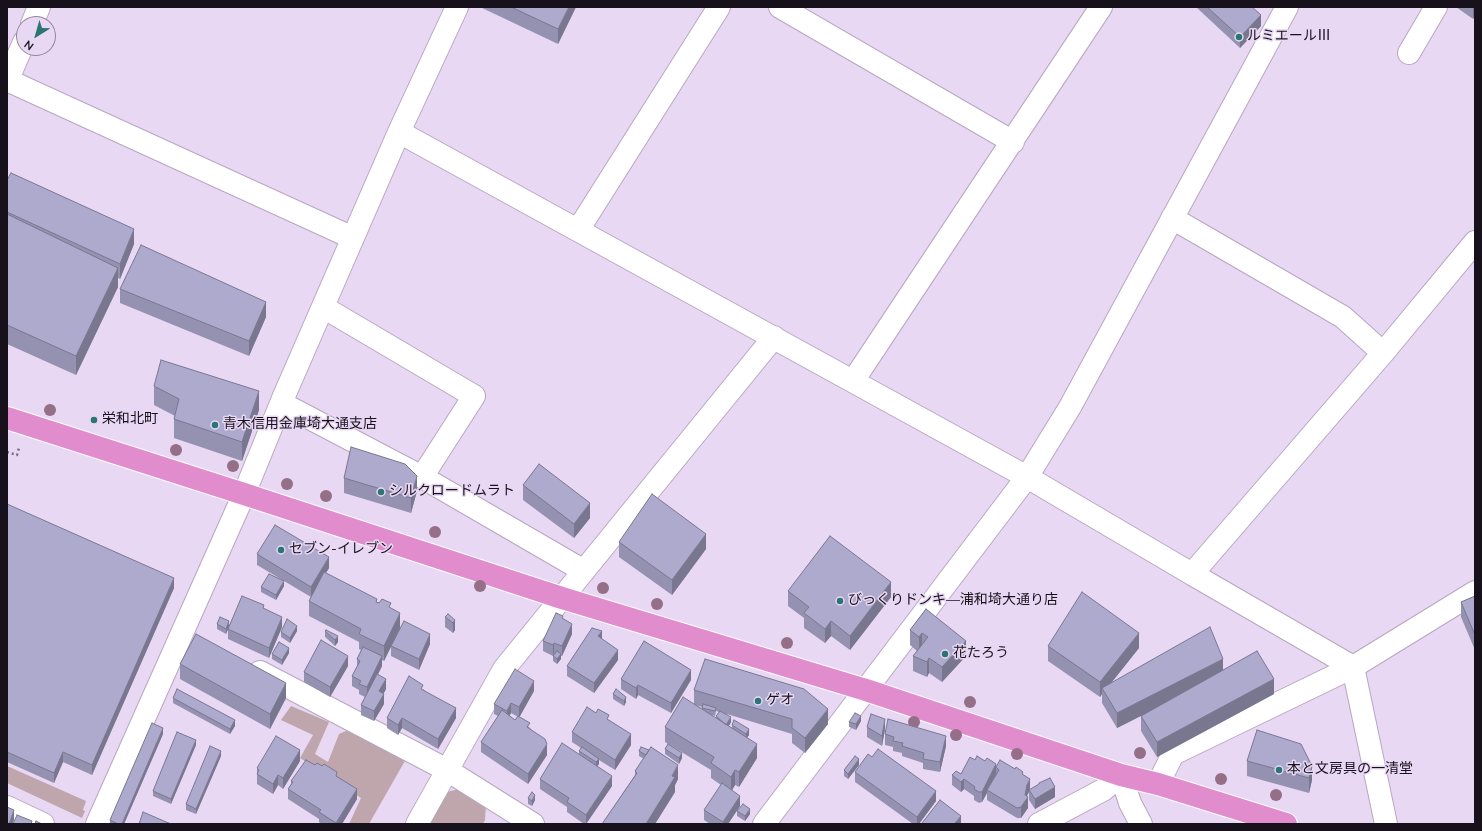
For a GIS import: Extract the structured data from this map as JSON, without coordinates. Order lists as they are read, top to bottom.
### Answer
{
  "places": [
    "ルミエールⅢ",
    "栄和北町",
    "青木信用金庫埼大通支店",
    "シルクロードムラト",
    "セブン-イレブン",
    "びっくりドンキ―浦和埼大通り店",
    "花たろう",
    "ゲオ",
    "本と文房具の一清堂"
  ],
  "north": "bottom left"
}
